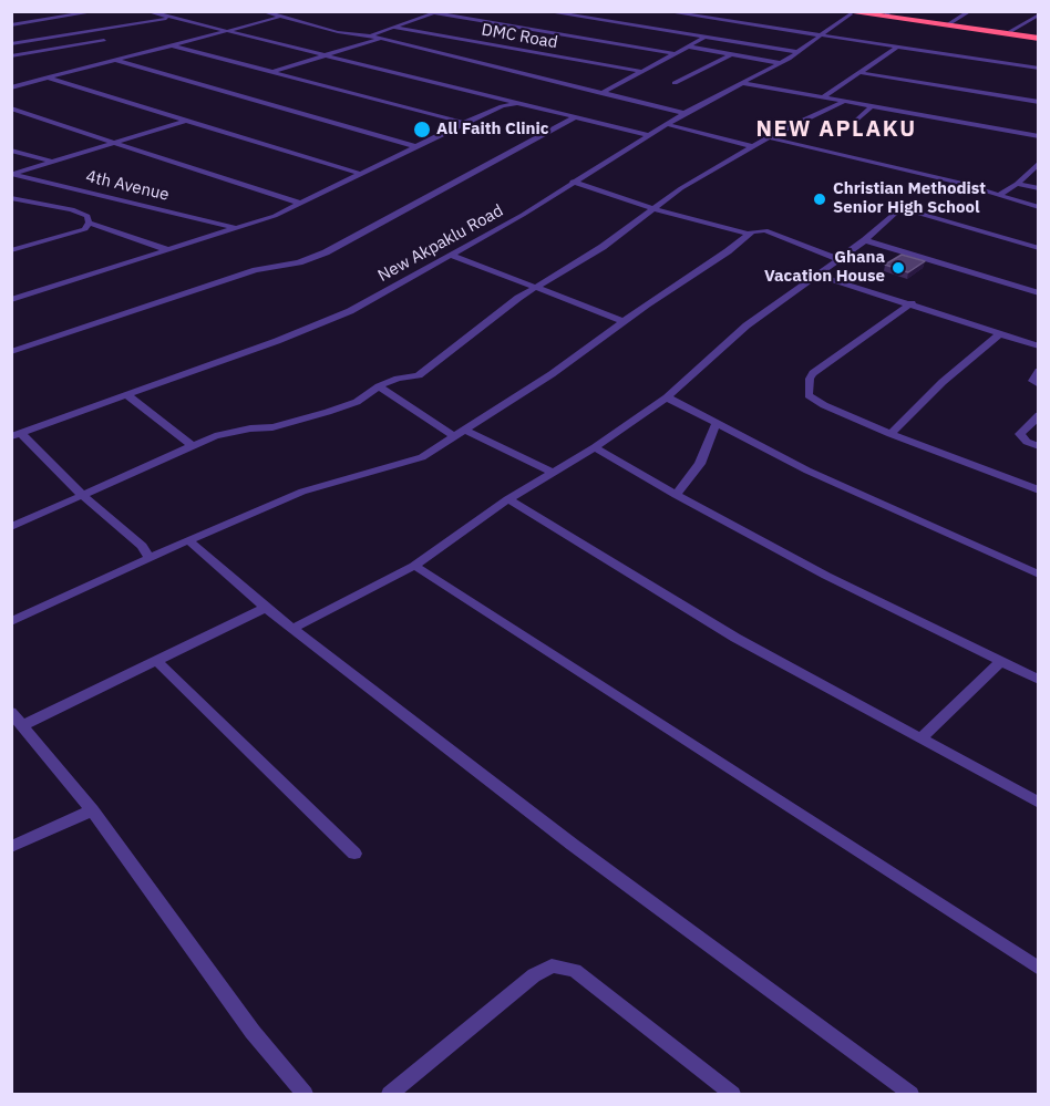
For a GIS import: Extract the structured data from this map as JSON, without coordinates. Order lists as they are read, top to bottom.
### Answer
{
  "streets": {
    "street": ["DMC Road", "4th Avenue", "New Akpaklu Road"]
  },
  "districts": ["NEW APLAKU"],
  "places": ["All Faith Clinic", "Christian Methodist Senior High School", "Ghana Vacation House"]
}
